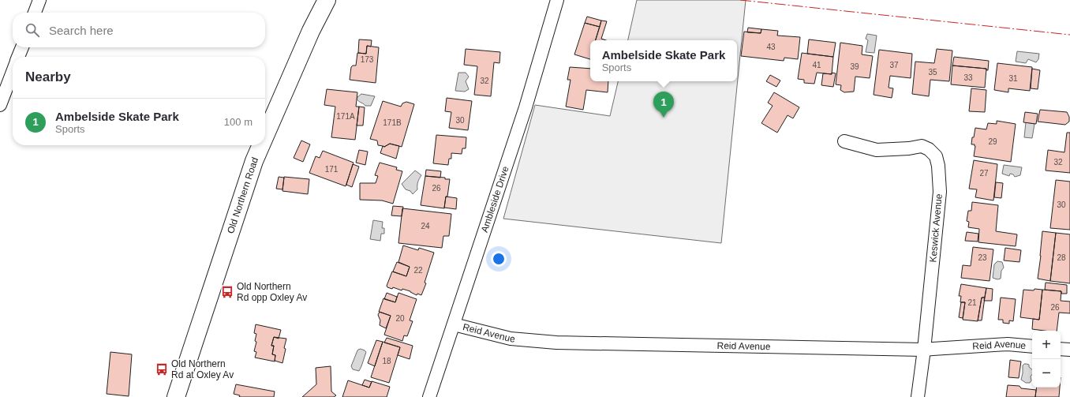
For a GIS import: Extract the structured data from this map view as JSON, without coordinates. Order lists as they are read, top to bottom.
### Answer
{
  "streets": {
    "main road": ["Old Northern Road"],
    "street": ["Ambleside Drive", "Keswick Avenue", "Reid Avenue"]
  },
  "crossings": [
    ["Ambleside Drive", "Reid Avenue"],
    ["Keswick Avenue", "Reid Avenue"]
  ],
  "places": {
    "bus stop": ["Old Northern Rd opp Oxley Av", "Old Northern Rd at Oxley Av"]
  },
  "house_numbers": [
    "43",
    "173",
    "41",
    "37",
    "39",
    "35",
    "33",
    "31",
    "32",
    "171A",
    "30",
    "171B",
    "29",
    "32",
    "171",
    "27",
    "26",
    "30",
    "24",
    "23",
    "28",
    "22",
    "21",
    "26",
    "20",
    "18"
  ],
  "page": {
    "search": "Search here",
    "popup": ["Ambelside Skate Park", "Sports"],
    "heading": "Nearby",
    "pins": "1",
    "list": [
      {
        "mark": "1",
        "name": "Ambelside Skate Park",
        "note": "Sports",
        "value": "100 m"
      }
    ],
    "map_buttons": ["+", "−"]
  }
}
